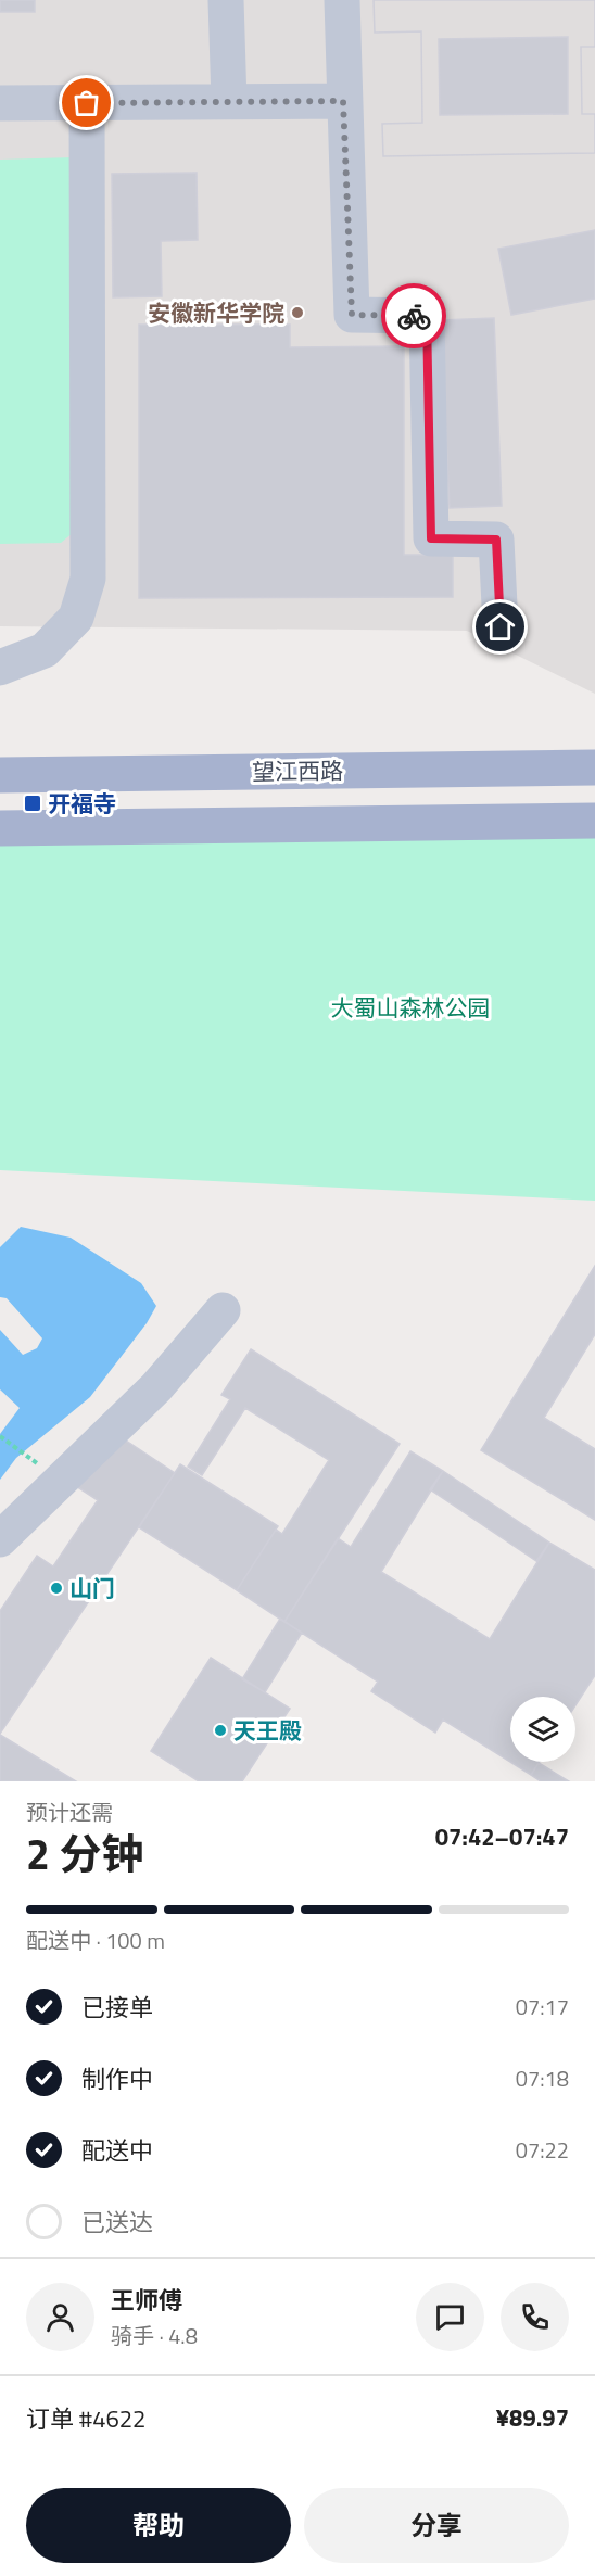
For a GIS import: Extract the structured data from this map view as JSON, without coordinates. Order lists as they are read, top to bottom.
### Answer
{
  "streets": {
    "main road": ["望江西路"]
  },
  "parks": ["大蜀山森林公园"],
  "places": {
    "other": ["安徽新华学院", "山门", "天王殿"],
    "transit": ["开福寺"]
  },
  "page": {
    "heading": ["2 分钟", "预计还需", "07:42–07:47"],
    "panel": [
      "王师傅",
      "骑手 · 4.8",
      "订单 #4622",
      "¥89.97"
    ],
    "bar": "配送中 · 100 m",
    "list": [
      ["已接单", "07:17"],
      ["制作中", "07:18"],
      ["配送中", "07:22"],
      "已送达"
    ],
    "buttons": ["帮助", "分享"]
  }
}
